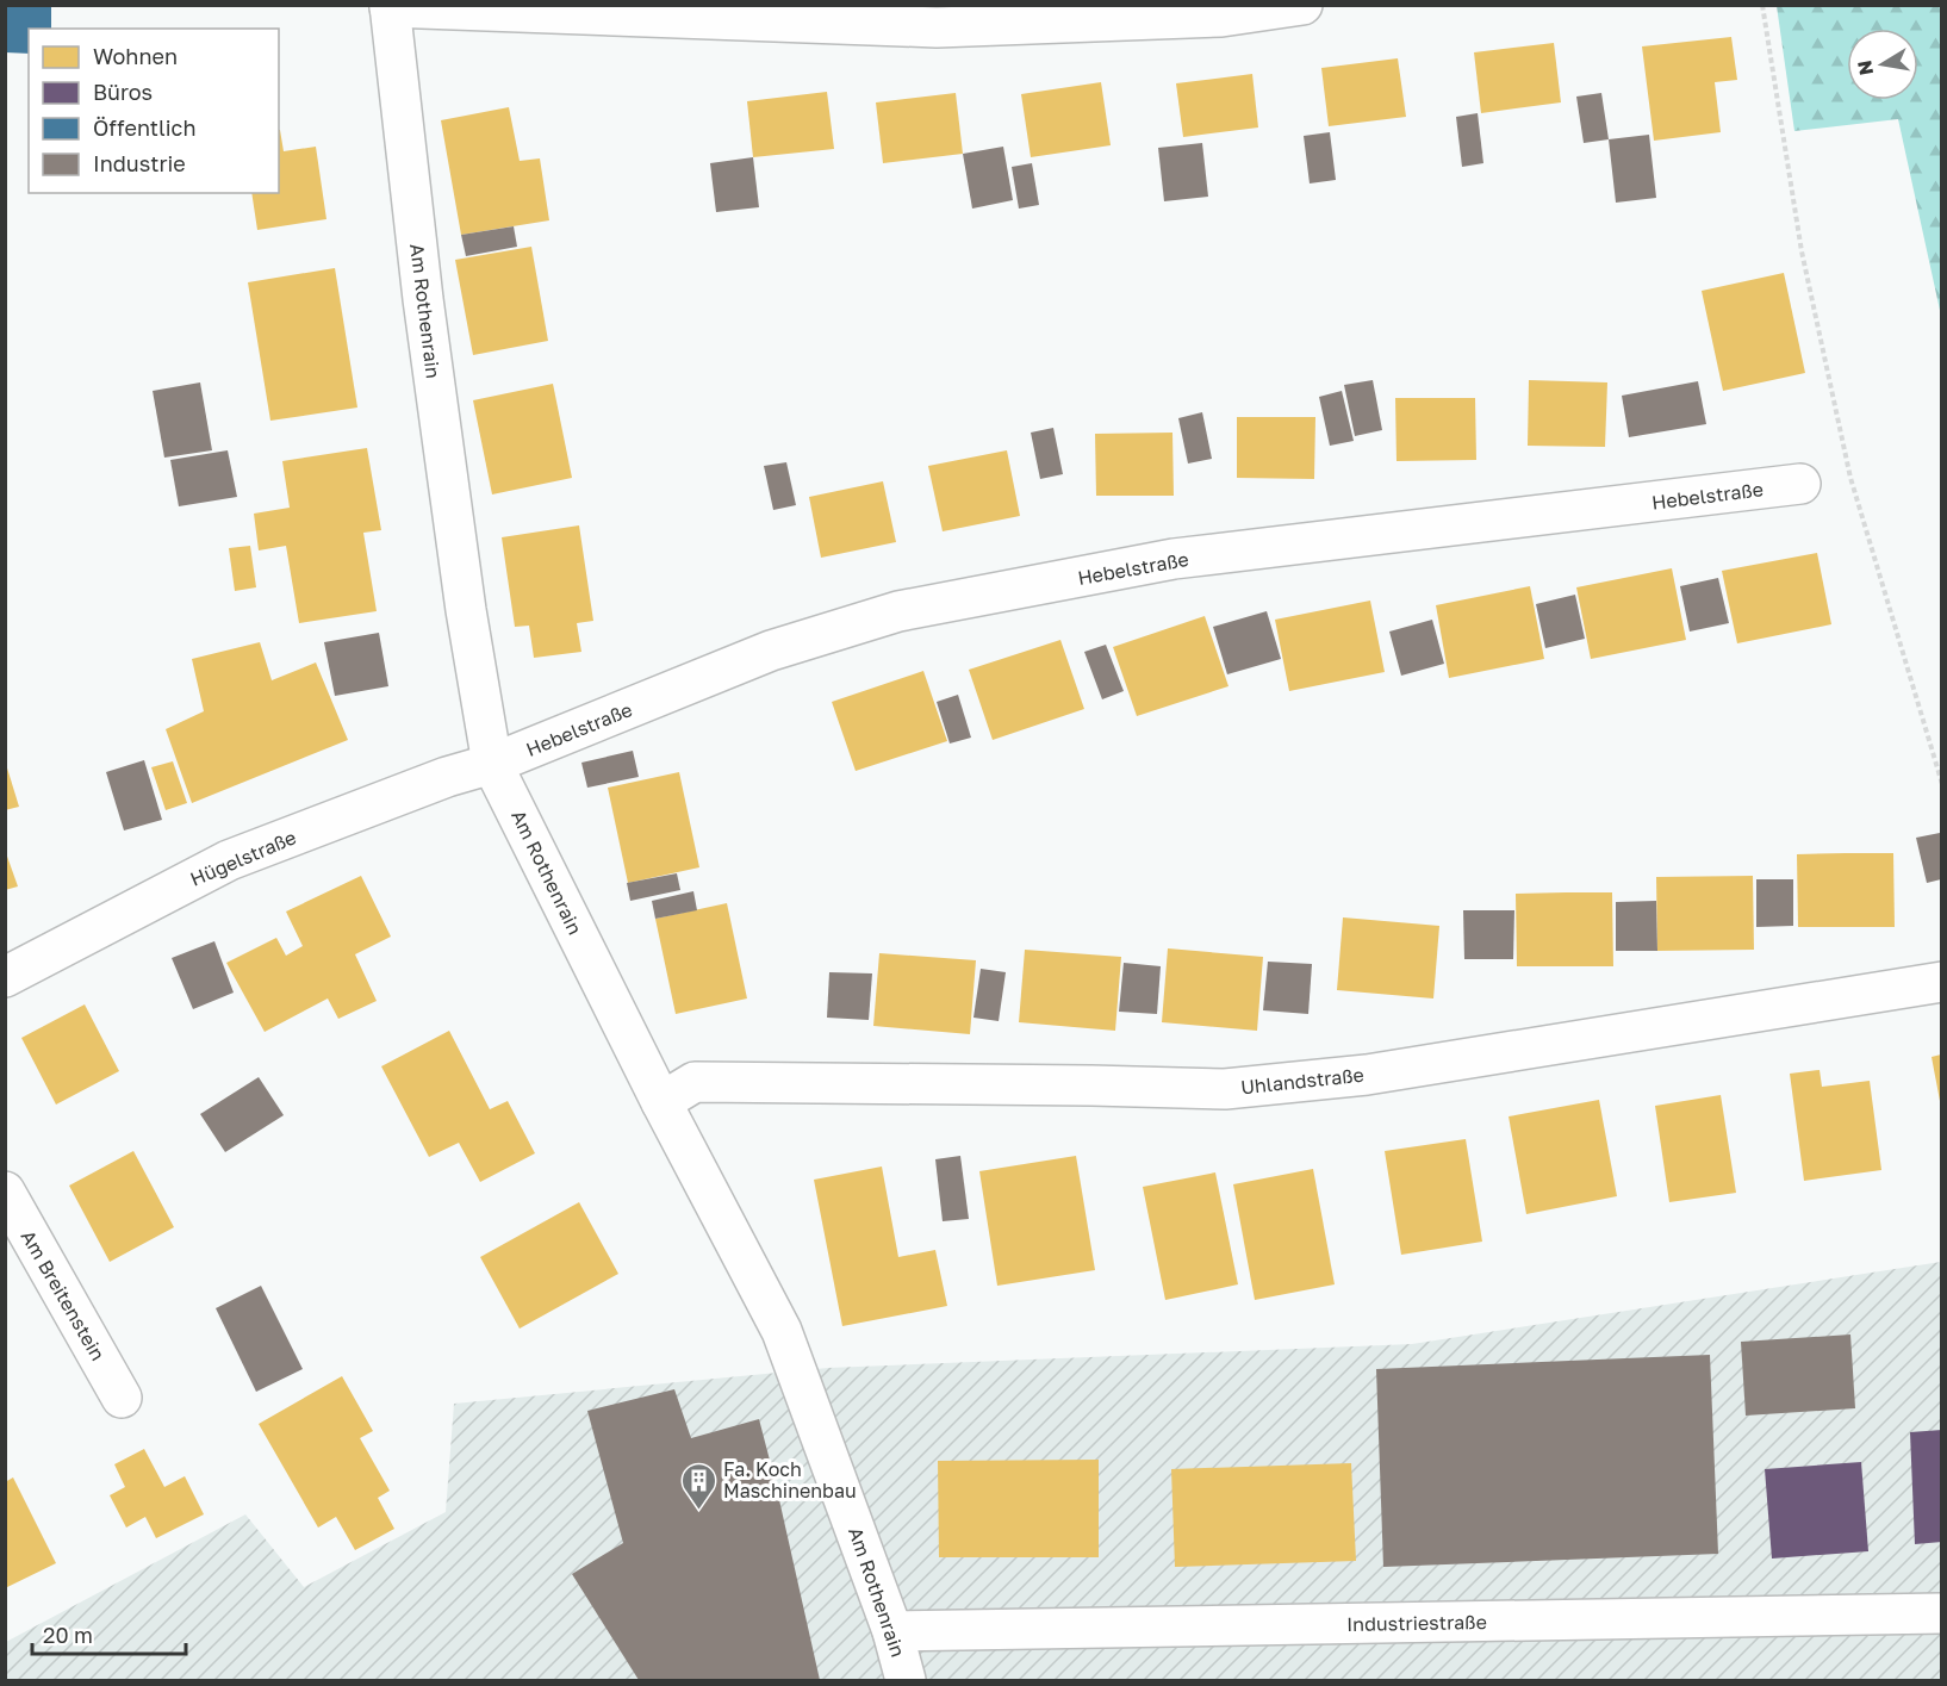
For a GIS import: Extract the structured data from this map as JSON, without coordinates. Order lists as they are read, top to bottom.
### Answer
{
  "streets": {
    "street": [
      "Am Rothenrain",
      "Hebelstraße",
      "Hügelstraße",
      "Uhlandstraße",
      "Am Breitenstein",
      "Industriestraße"
    ]
  },
  "crossings": [
    ["Am Rothenrain", "Hebelstraße"],
    ["Am Rothenrain", "Hügelstraße"],
    ["Am Rothenrain", "Uhlandstraße"],
    ["Am Rothenrain", "Industriestraße"],
    ["Hebelstraße", "Hügelstraße"]
  ],
  "places": {
    "building": ["Fa. Koch Maschinenbau"]
  },
  "legend": [
    "Wohnen",
    "Büros",
    "Öffentlich",
    "Industrie"
  ],
  "scale_bar": "20 m",
  "north": "left"
}
